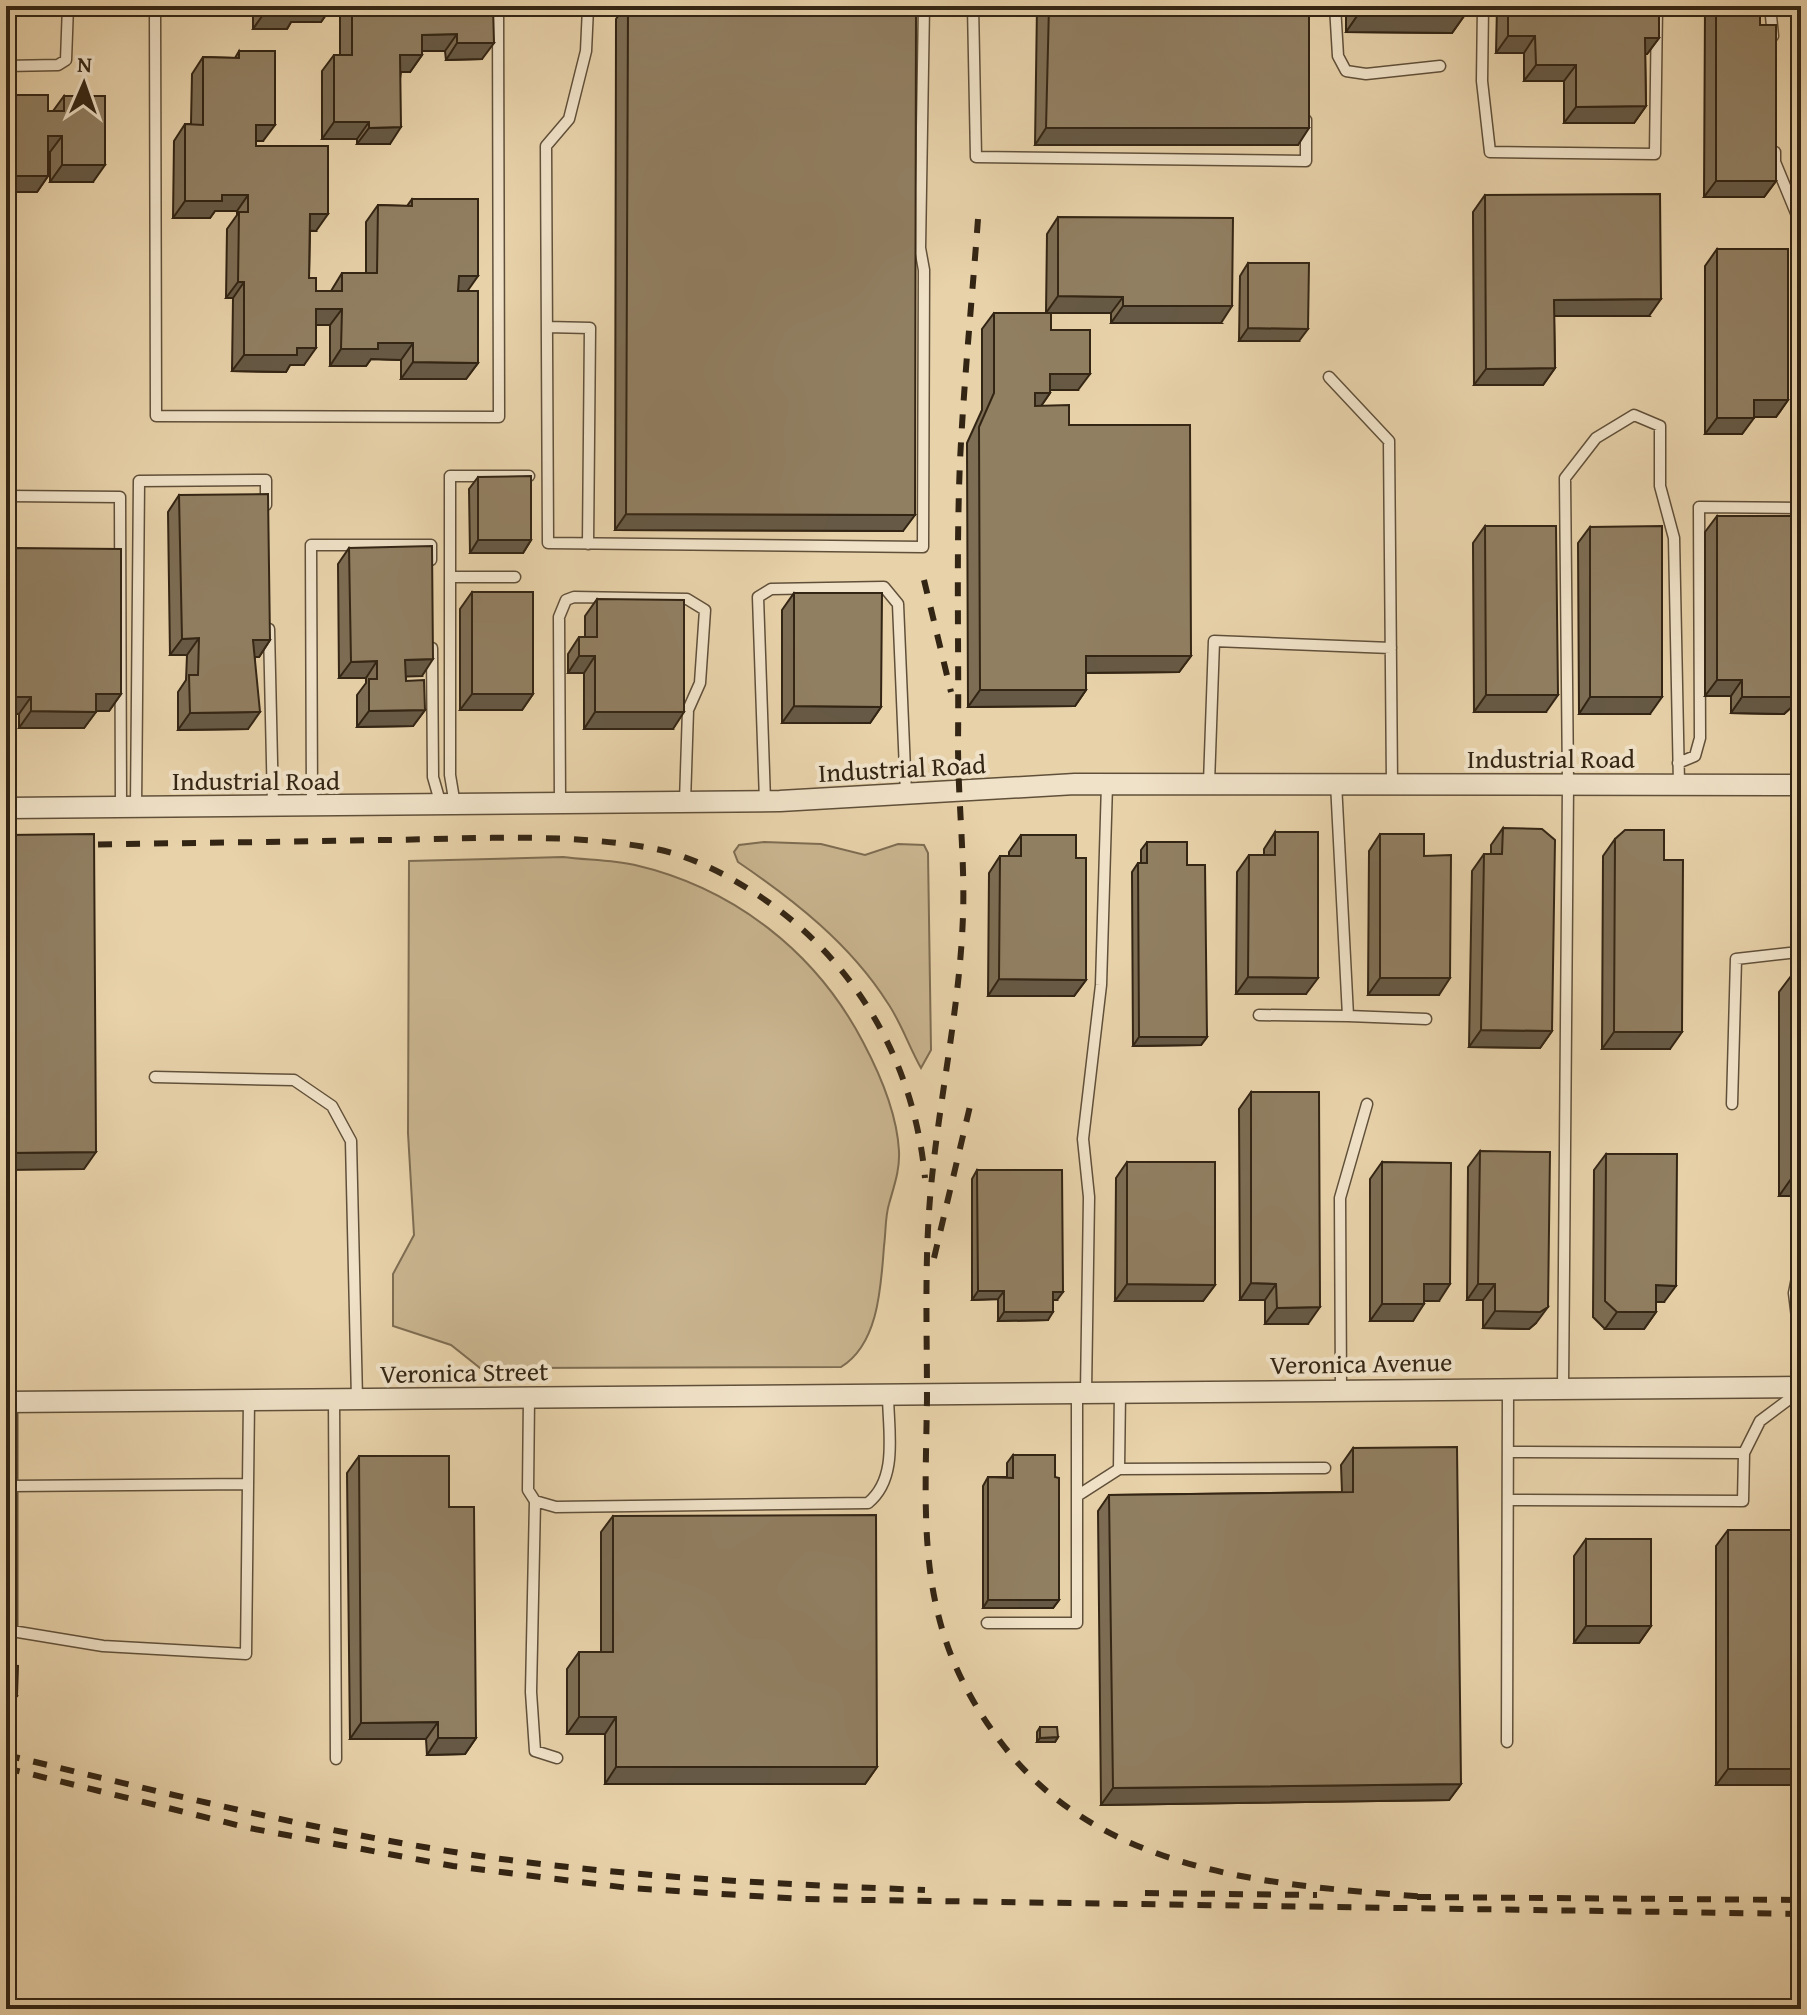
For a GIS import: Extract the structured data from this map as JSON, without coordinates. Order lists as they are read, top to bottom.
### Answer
{
  "streets": {
    "street": ["Industrial Road", "Veronica Avenue", "Veronica Street"]
  },
  "crossings": [
    ["Veronica Avenue", "Veronica Street"]
  ],
  "north": "top"
}
